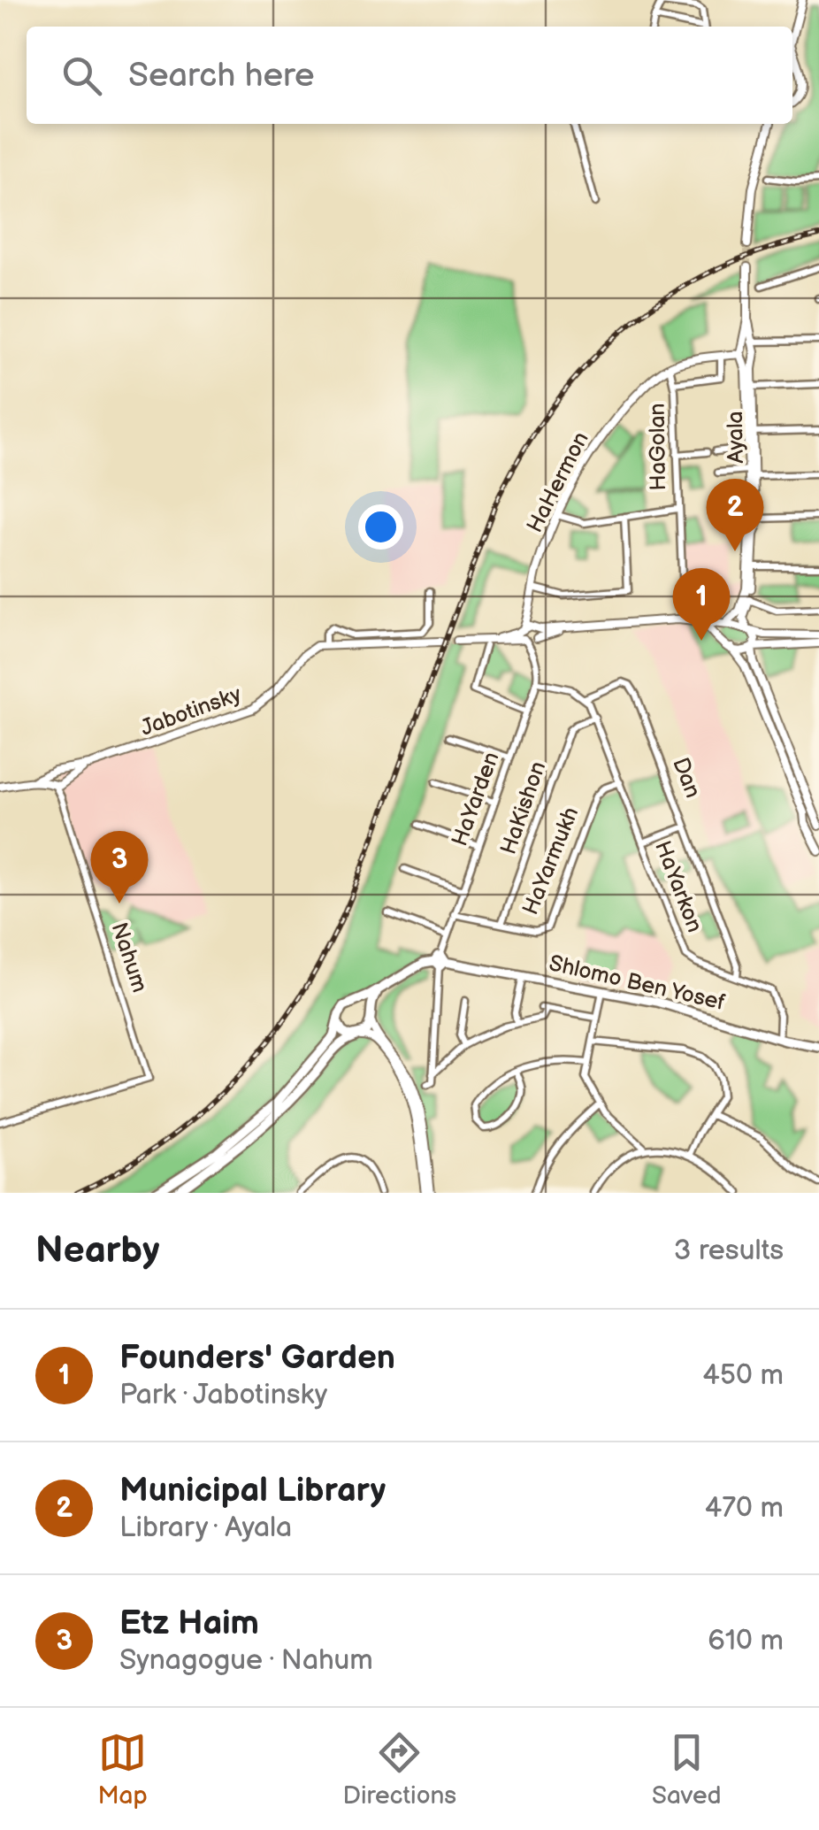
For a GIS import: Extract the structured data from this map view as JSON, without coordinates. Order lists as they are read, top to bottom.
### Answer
{
  "streets": {
    "main road": ["Shlomo Ben Yosef"],
    "street": [
      "Ayala",
      "HaGolan",
      "HaHermon",
      "Jabotinsky",
      "Dan",
      "HaYarden",
      "HaKishon",
      "HaYarmukh",
      "HaYarkon",
      "Nahum"
    ]
  },
  "crossings": [
    ["Ayala", "HaHermon"],
    ["HaGolan", "HaHermon"],
    ["Jabotinsky", "Nahum"],
    ["Dan", "HaYarkon"],
    ["HaYarden", "HaYarmukh"],
    ["HaYarden", "Shlomo Ben Yosef"],
    ["HaKishon", "HaYarmukh"],
    ["HaKishon", "HaYarkon"],
    ["HaYarmukh", "HaYarkon"],
    ["HaYarkon", "Shlomo Ben Yosef"]
  ],
  "page": {
    "search": "Search here",
    "pins": ["2", "1", "3"],
    "heading": ["Nearby", "3 results"],
    "list": [
      {
        "mark": "1",
        "name": "Founders' Garden",
        "note": "Park · Jabotinsky",
        "value": "450 m"
      },
      {
        "mark": "2",
        "name": "Municipal Library",
        "note": "Library · Ayala",
        "value": "470 m"
      },
      {
        "mark": "3",
        "name": "Etz Haim",
        "note": "Synagogue · Nahum",
        "value": "610 m"
      }
    ],
    "nav": ["Map", "Directions", "Saved"]
  }
}
